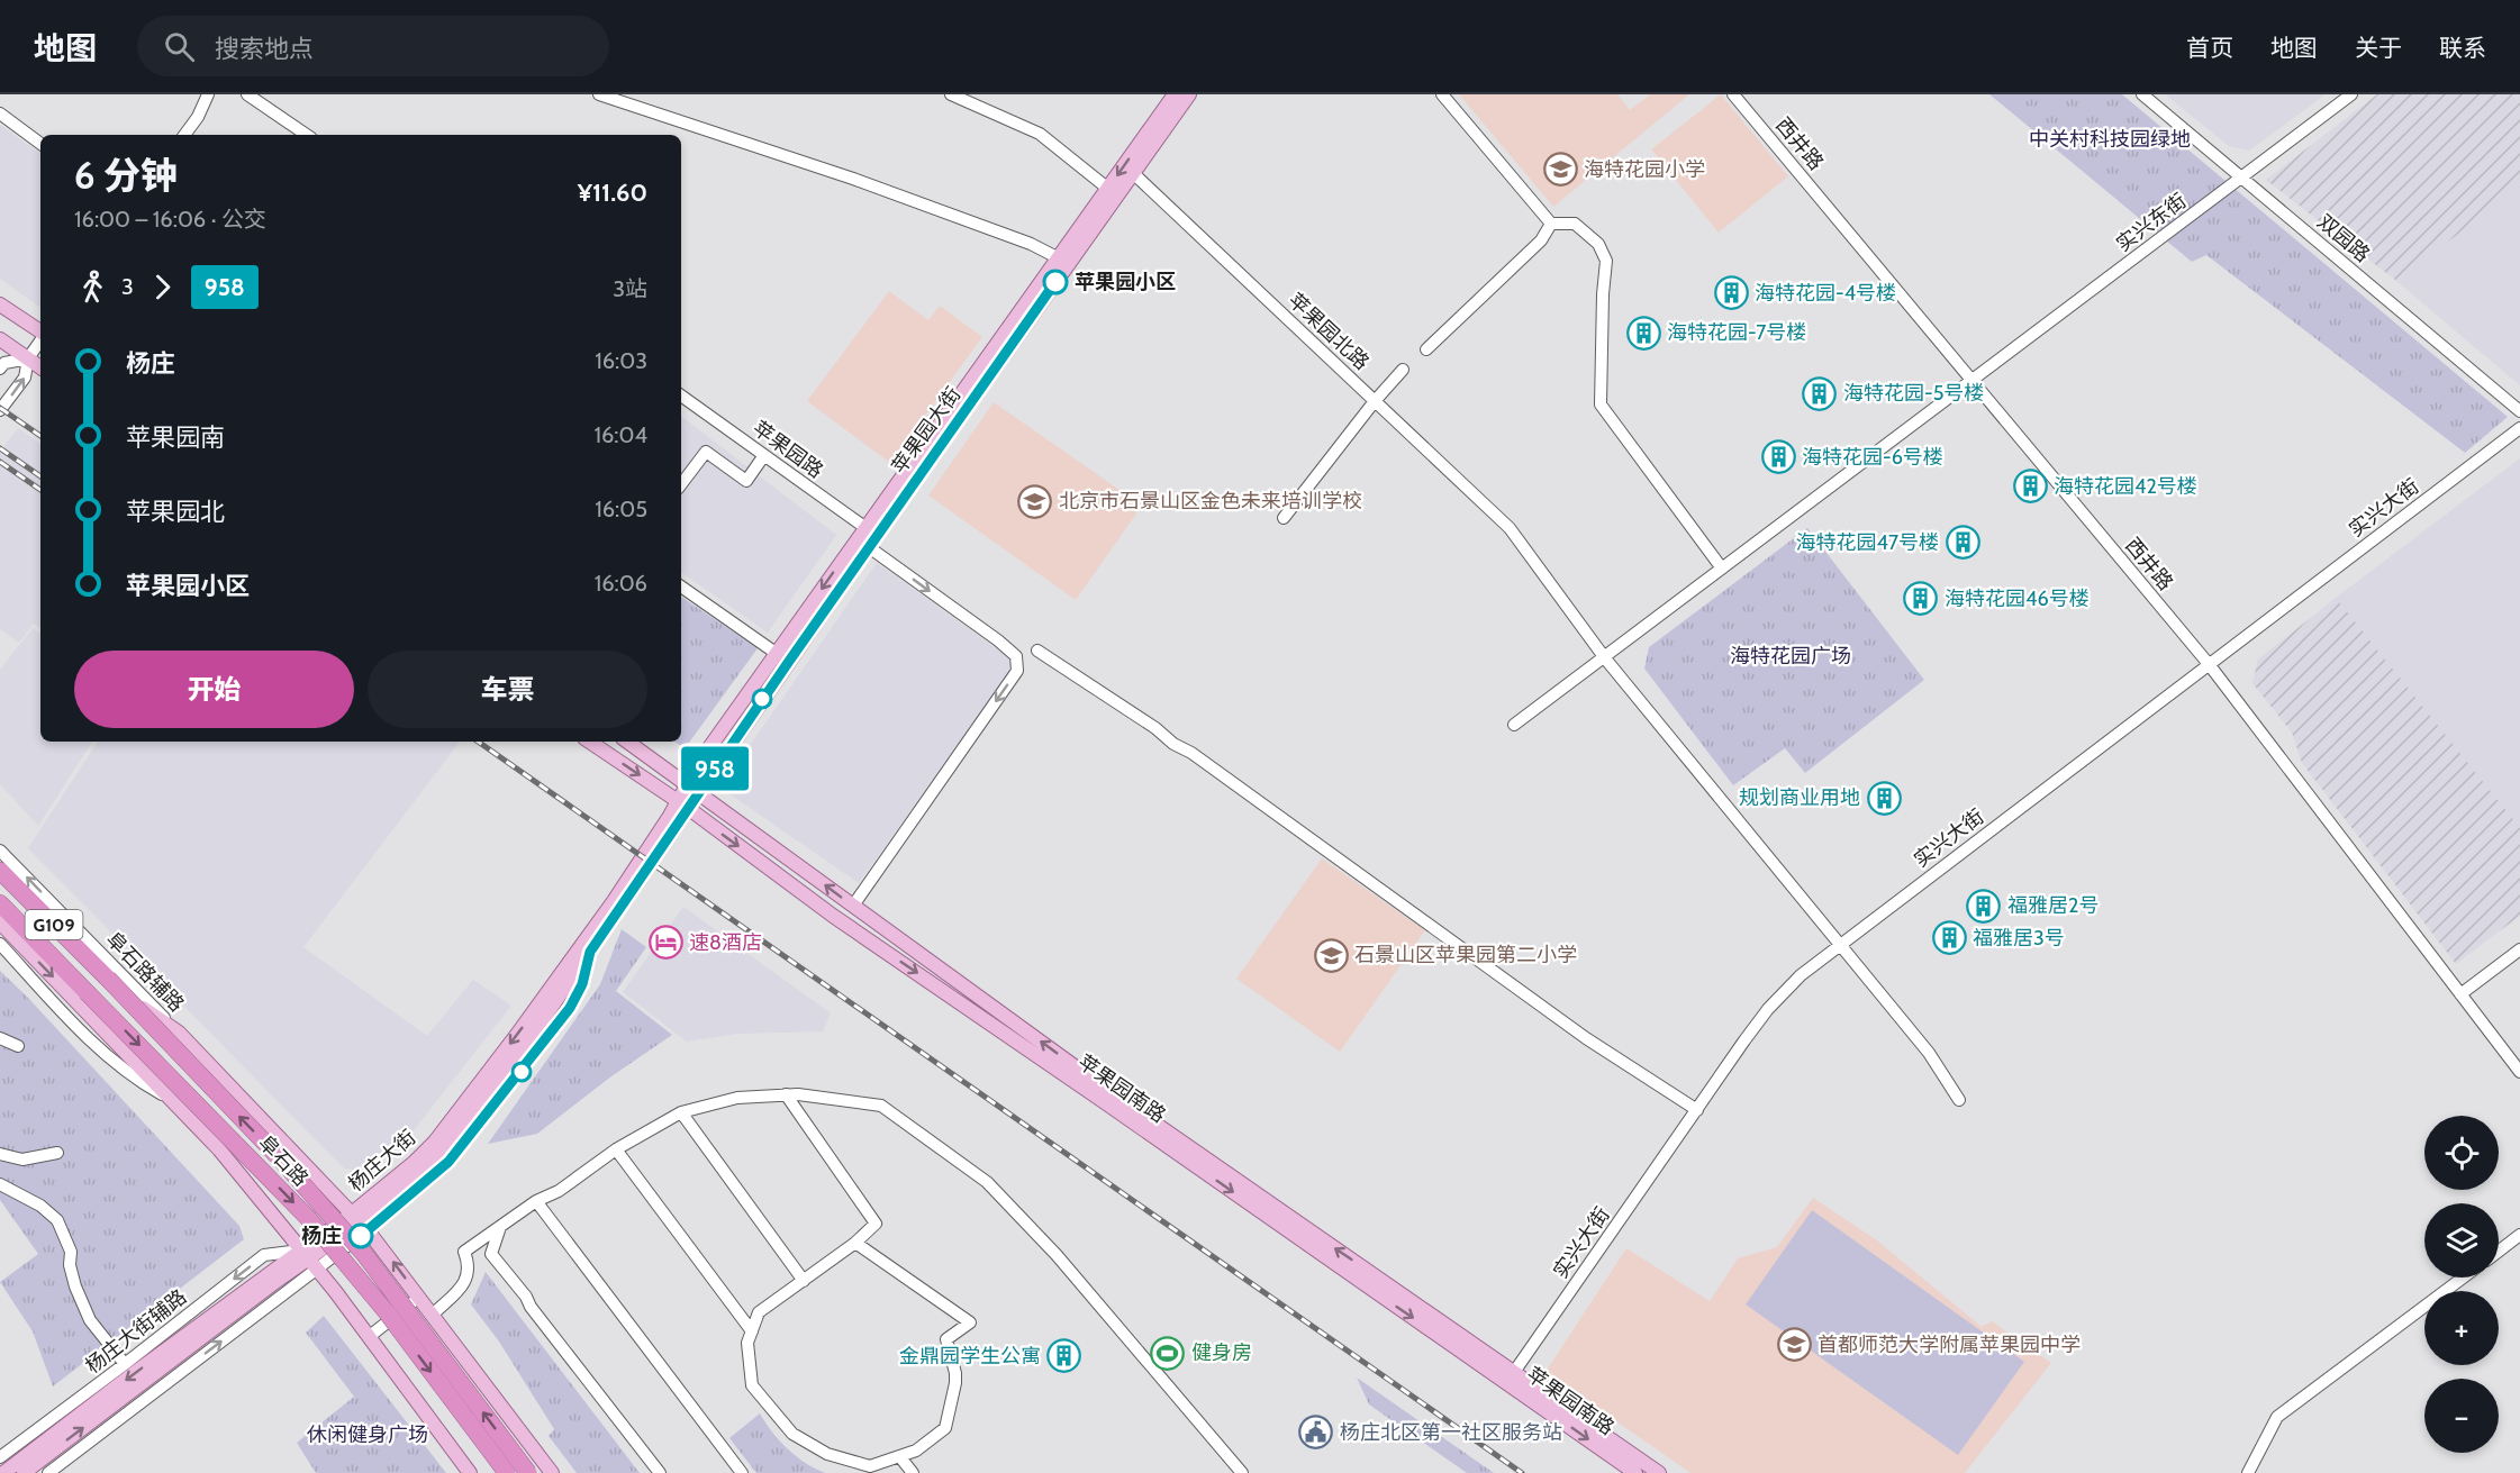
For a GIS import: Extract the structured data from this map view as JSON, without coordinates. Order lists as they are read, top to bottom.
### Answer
{
  "streets": {
    "highway": ["G109", "阜石路"],
    "main road": ["苹果园大街", "苹果园南路", "杨庄大街"],
    "street": [
      "西井路",
      "实兴东街",
      "双园路",
      "苹果园北路",
      "苹果园路",
      "实兴大街",
      "阜石路辅路",
      "杨庄大街辅路"
    ]
  },
  "crossings": [
    ["西井路", "实兴东街"],
    ["西井路", "实兴大街"],
    ["实兴东街", "双园路"],
    ["实兴东街", "苹果园北路"],
    ["苹果园北路", "苹果园大街"],
    ["苹果园北路", "实兴大街"],
    ["苹果园大街", "苹果园路"],
    ["苹果园大街", "苹果园南路"],
    ["苹果园大街", "杨庄大街"],
    ["苹果园路", "苹果园南路"],
    ["实兴大街", "苹果园南路"],
    ["阜石路辅路", "阜石路"],
    ["苹果园南路", "杨庄大街"],
    ["阜石路", "杨庄大街"],
    ["阜石路", "杨庄大街辅路"],
    ["杨庄大街", "杨庄大街辅路"]
  ],
  "one_way": ["杨庄大街辅路"],
  "parks": ["中关村科技园绿地", "海特花园广场", "休闲健身广场"],
  "places": {
    "school or university": [
      "海特花园小学",
      "北京市石景山区金色未来培训学校",
      "石景山区苹果园第二小学",
      "首都师范大学附属苹果园中学"
    ],
    "other": ["苹果园小区", "杨庄"],
    "building": [
      "海特花园-4号楼",
      "海特花园-7号楼",
      "海特花园-5号楼",
      "海特花园-6号楼",
      "海特花园42号楼",
      "海特花园47号楼",
      "海特花园46号楼",
      "规划商业用地",
      "福雅居2号",
      "福雅居3号",
      "金鼎园学生公寓"
    ],
    "hotel": ["速8酒店"],
    "sports": ["健身房"],
    "public building": ["杨庄北区第一社区服务站"]
  },
  "lines": ["bus line 958"],
  "page": {
    "header": "地图",
    "search": "搜索地点",
    "nav": [
      "首页",
      "地图",
      "关于",
      "联系"
    ],
    "on_map": "958",
    "heading": ["6 分钟", "16:00 – 16:06 · 公交", "¥11.60"],
    "legs": ["3", "958", "3站"],
    "list": [
      {
        "name": "杨庄",
        "value": "16:03"
      },
      {
        "name": "苹果园南",
        "value": "16:04"
      },
      {
        "name": "苹果园北",
        "value": "16:05"
      },
      {
        "name": "苹果园小区",
        "value": "16:06"
      }
    ],
    "buttons": ["开始", "车票"],
    "map_buttons": ["+", "−"]
  }
}
